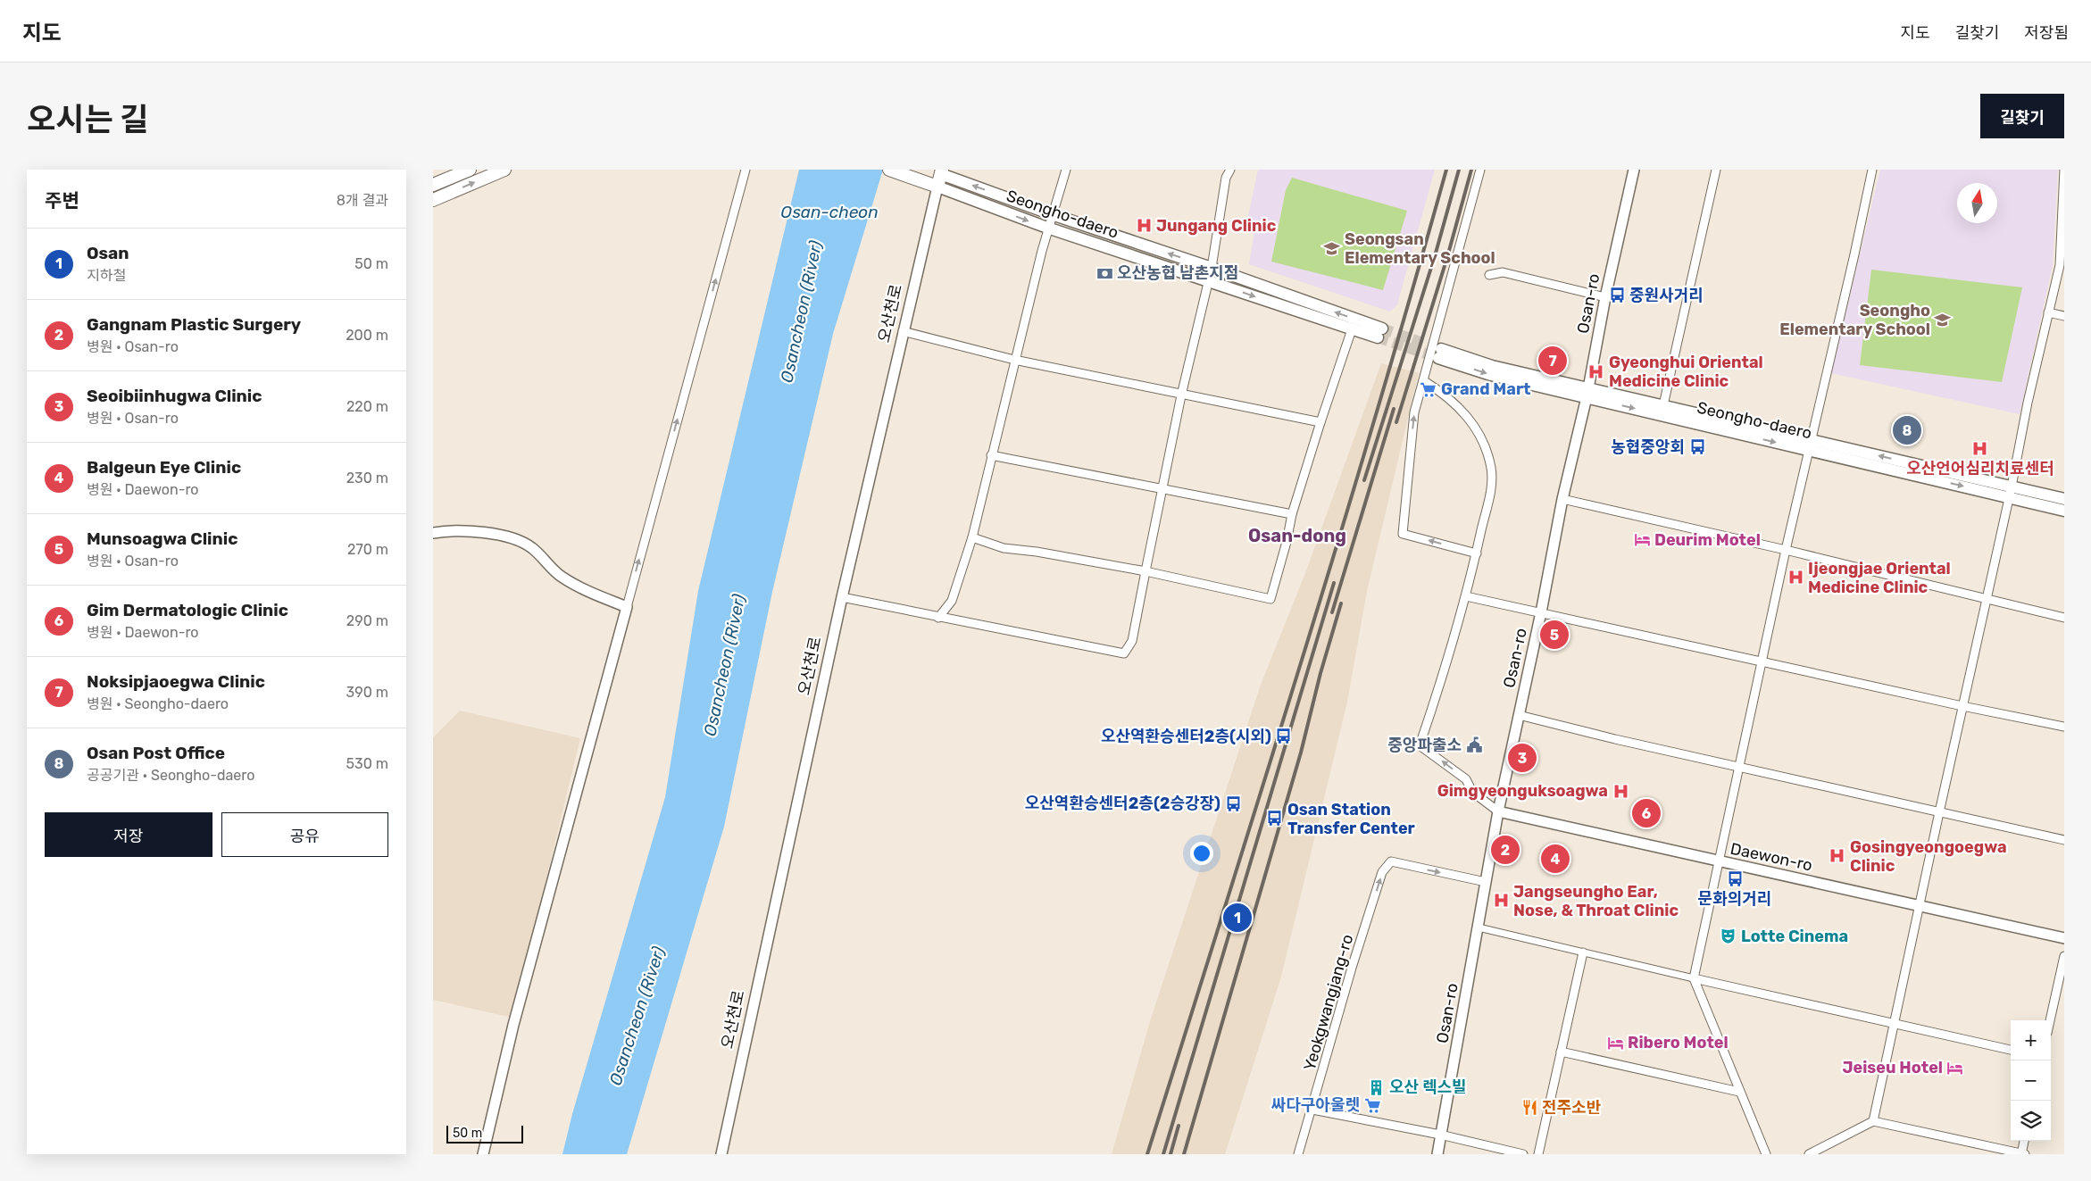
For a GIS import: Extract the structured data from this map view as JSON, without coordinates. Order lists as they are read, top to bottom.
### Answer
{
  "streets": {
    "main road": ["Seongho-daero"],
    "street": [
      "Osan-ro",
      "오산천로",
      "Daewon-ro",
      "Yeokgwangjang-ro"
    ]
  },
  "crossings": [
    ["Seongho-daero", "Osan-ro"],
    ["Seongho-daero", "오산천로"],
    ["Osan-ro", "Daewon-ro"],
    ["Osan-ro", "Yeokgwangjang-ro"]
  ],
  "districts": ["Osan-dong"],
  "water": ["Osan-cheon", "Osancheon (River)"],
  "places": {
    "hospital": [
      "Jungang Clinic",
      "Gyeonghui Oriental Medicine Clinic",
      "오산언어심리치료센터",
      "Ijeongjae Oriental Medicine Clinic",
      "Gimgyeonguksoagwa",
      "Gosingyeongoegwa Clinic",
      "Jangseungho Ear, Nose, & Throat Clinic"
    ],
    "school or university": ["Seongsan Elementary School", "Seongho Elementary School"],
    "bank": ["오산농협 남촌지점"],
    "bus stop": [
      "중원사거리",
      "농협중앙회",
      "오산역환승센터2층(시외)",
      "오산역환승센터2층(2승강장)",
      "Osan Station Transfer Center",
      "문화의거리"
    ],
    "supermarket": ["Grand Mart", "싸다구아울렛"],
    "hotel": ["Deurim Motel", "Ribero Motel", "Jeiseu Hotel"],
    "public building": ["중앙파출소"],
    "theatre": ["Lotte Cinema"],
    "building": ["오산 렉스빌"],
    "restaurant": ["전주소반"]
  },
  "scale_bar": "50 m",
  "north": "top",
  "page": {
    "header": "지도",
    "nav": ["지도", "길찾기", "저장됨"],
    "title": "오시는 길",
    "buttons": [
      "길찾기",
      ["저장", "공유"]
    ],
    "heading": ["주변", "8개 결과"],
    "list": [
      {
        "mark": "1",
        "name": "Osan",
        "note": "지하철",
        "value": "50 m"
      },
      {
        "mark": "2",
        "name": "Gangnam Plastic Surgery",
        "note": "병원 · Osan-ro",
        "value": "200 m"
      },
      {
        "mark": "3",
        "name": "Seoibiinhugwa Clinic",
        "note": "병원 · Osan-ro",
        "value": "220 m"
      },
      {
        "mark": "4",
        "name": "Balgeun Eye Clinic",
        "note": "병원 · Daewon-ro",
        "value": "230 m"
      },
      {
        "mark": "5",
        "name": "Munsoagwa Clinic",
        "note": "병원 · Osan-ro",
        "value": "270 m"
      },
      {
        "mark": "6",
        "name": "Gim Dermatologic Clinic",
        "note": "병원 · Daewon-ro",
        "value": "290 m"
      },
      {
        "mark": "7",
        "name": "Noksipjaoegwa Clinic",
        "note": "병원 · Seongho-daero",
        "value": "390 m"
      },
      {
        "mark": "8",
        "name": "Osan Post Office",
        "note": "공공기관 · Seongho-daero",
        "value": "530 m"
      }
    ],
    "pins": [
      "7",
      "8",
      "5",
      "3",
      "6",
      "2",
      "4",
      "1"
    ],
    "map_buttons": ["+", "−"],
    "scale": "50 m"
  }
}
